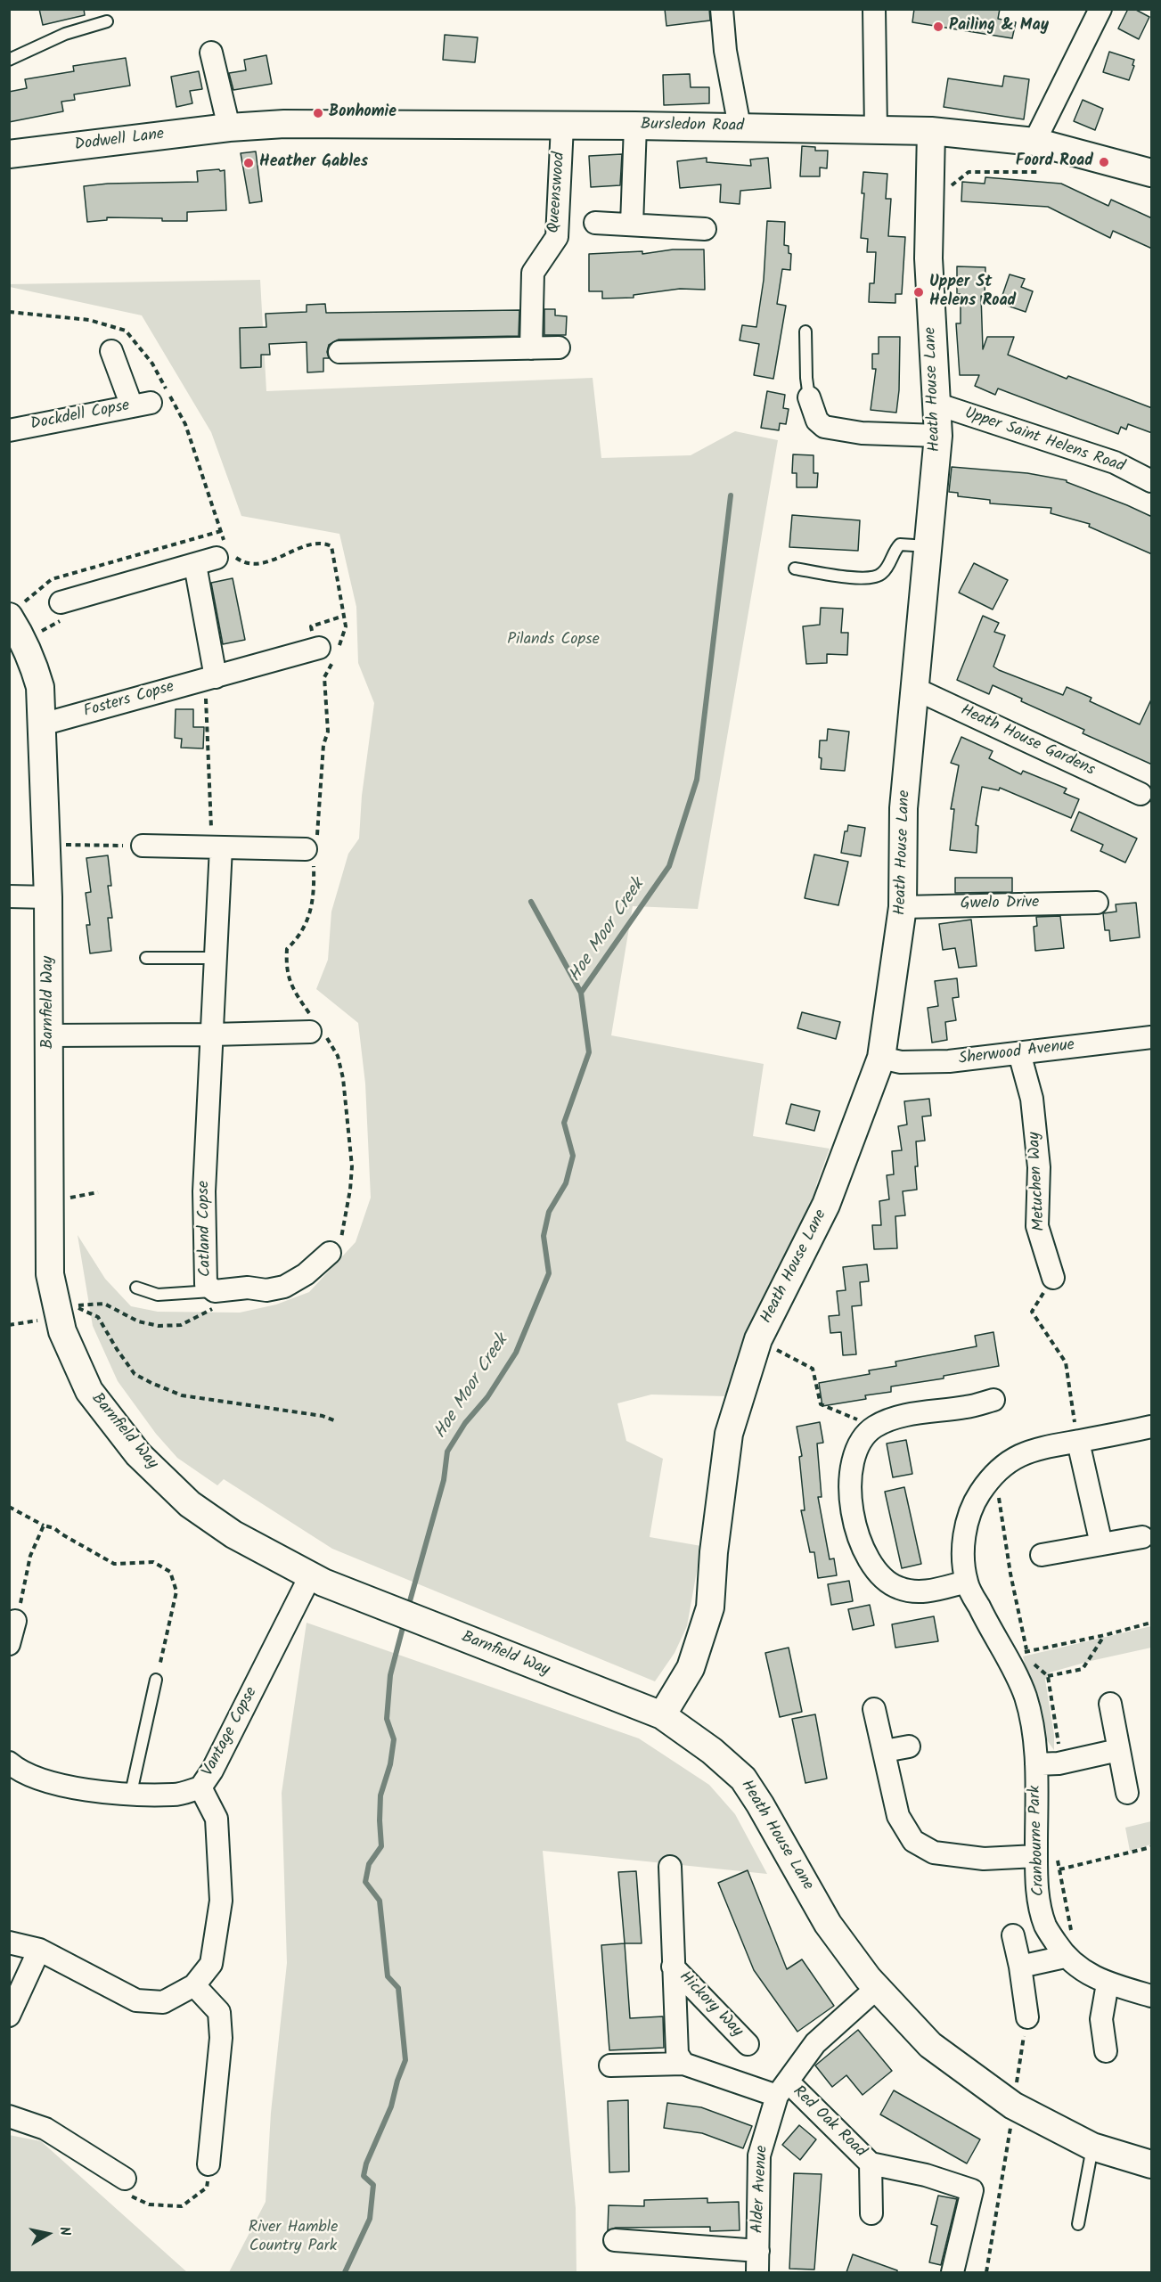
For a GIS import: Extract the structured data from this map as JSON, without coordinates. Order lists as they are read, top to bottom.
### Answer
{
  "streets": {
    "street": [
      "Bursledon Road",
      "Dodwell Lane",
      "Queenswood",
      "Heath House Lane",
      "Dockdell Copse",
      "Upper Saint Helens Road",
      "Fosters Copse",
      "Heath House Gardens",
      "Gwelo Drive",
      "Barnfield Way",
      "Sherwood Avenue",
      "Metuchen Way",
      "Catland Copse",
      "Vantage Copse",
      "Cranbourne Park",
      "Hickory Way",
      "Red Oak Road",
      "Alder Avenue"
    ]
  },
  "crossings": [
    ["Bursledon Road", "Dodwell Lane"],
    ["Bursledon Road", "Queenswood"],
    ["Bursledon Road", "Heath House Lane"],
    ["Heath House Lane", "Upper Saint Helens Road"],
    ["Heath House Lane", "Heath House Gardens"],
    ["Heath House Lane", "Gwelo Drive"],
    ["Heath House Lane", "Barnfield Way"],
    ["Heath House Lane", "Sherwood Avenue"],
    ["Heath House Lane", "Alder Avenue"],
    ["Fosters Copse", "Barnfield Way"],
    ["Barnfield Way", "Vantage Copse"],
    ["Sherwood Avenue", "Metuchen Way"],
    ["Red Oak Road", "Alder Avenue"]
  ],
  "water": ["Hoe Moor Creek"],
  "parks": ["Pilands Copse", "River Hamble Country Park"],
  "places": [
    "Pailing & May",
    "Bonhomie",
    "Foord Road",
    "Heather Gables",
    "Upper St Helens Road"
  ],
  "north": "right"
}
